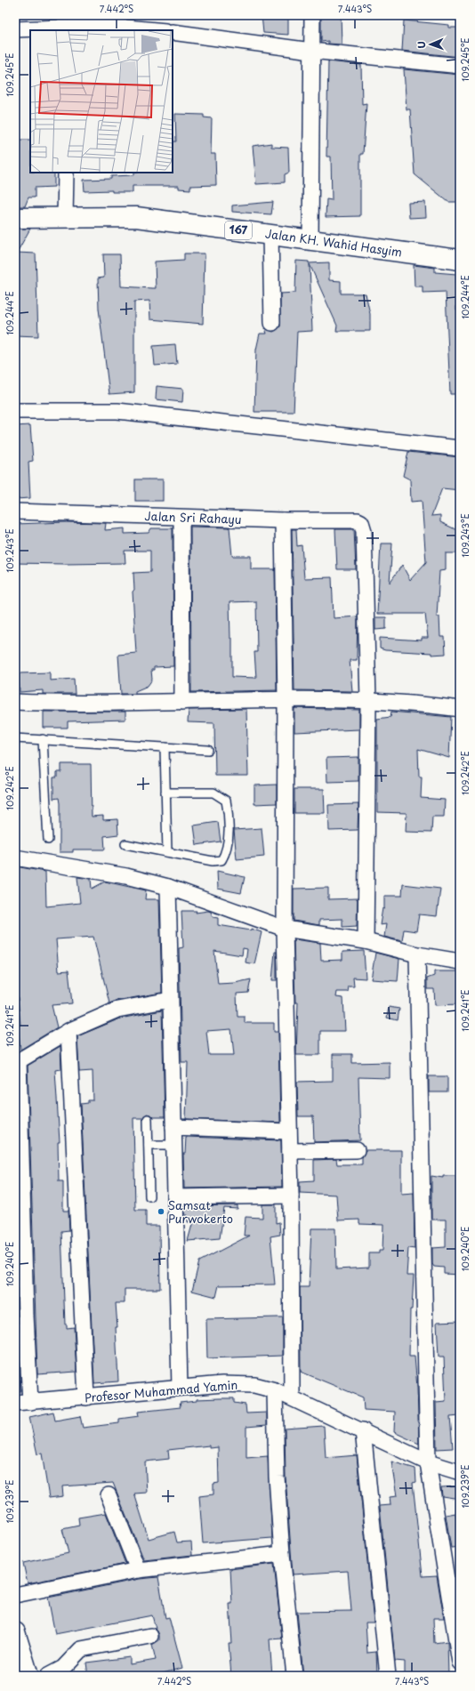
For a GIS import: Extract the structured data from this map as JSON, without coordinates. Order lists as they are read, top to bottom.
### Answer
{
  "streets": {
    "main road": ["167", "Jalan KH. Wahid Hasyim"],
    "street": ["Jalan Sri Rahayu", "Profesor Muhammad Yamin"]
  },
  "places": ["Samsat Purwokerto"],
  "north": "left",
  "coordinates": [
    "7.442°S",
    "7.443°S",
    "109.245°E",
    "109.244°E",
    "109.243°E",
    "109.242°E",
    "109.241°E",
    "109.240°E",
    "109.239°E"
  ]
}
